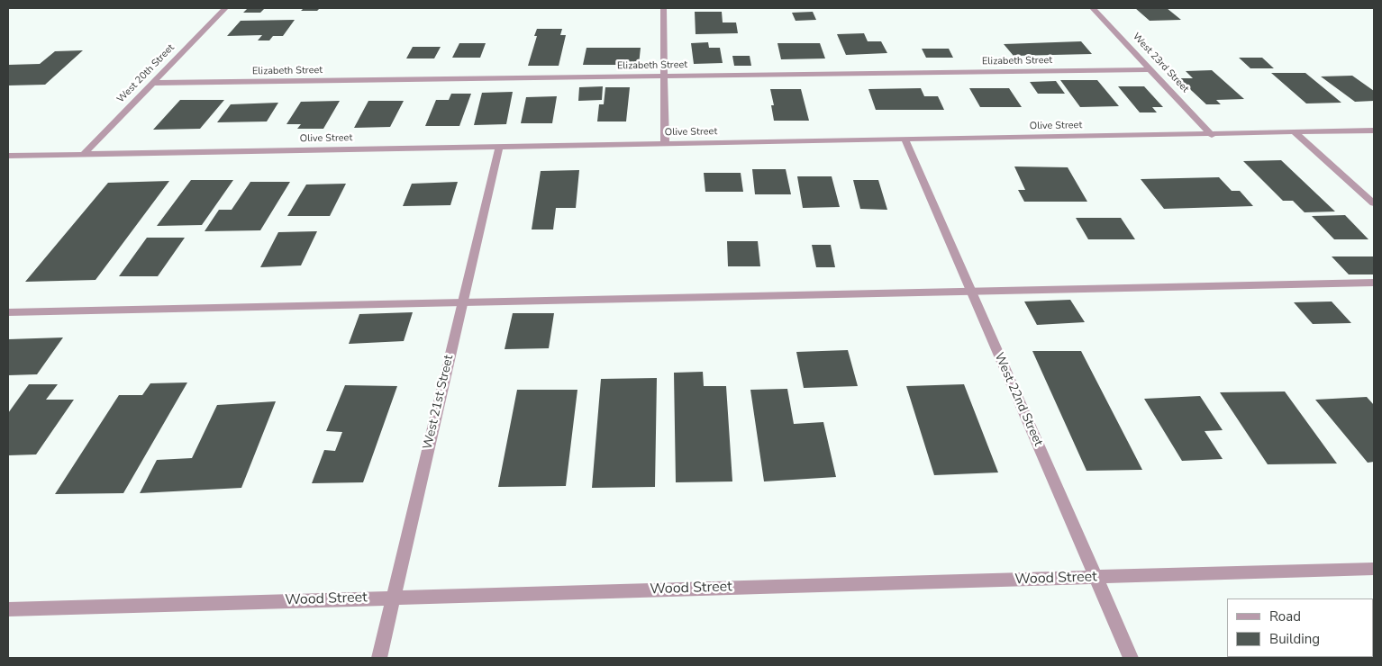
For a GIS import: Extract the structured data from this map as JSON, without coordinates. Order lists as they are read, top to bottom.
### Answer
{
  "streets": {
    "street": [
      "Elizabeth Street",
      "West 23rd Street",
      "West 20th Street",
      "Olive Street",
      "West 22nd Street",
      "West 21st Street",
      "Wood Street"
    ]
  },
  "crossings": [
    ["Elizabeth Street", "West 23rd Street"],
    ["Elizabeth Street", "West 20th Street"],
    ["West 23rd Street", "Olive Street"],
    ["West 20th Street", "Olive Street"],
    ["Olive Street", "West 22nd Street"],
    ["Olive Street", "West 21st Street"],
    ["West 22nd Street", "Wood Street"],
    ["West 21st Street", "Wood Street"]
  ],
  "legend": ["Road", "Building"]
}
